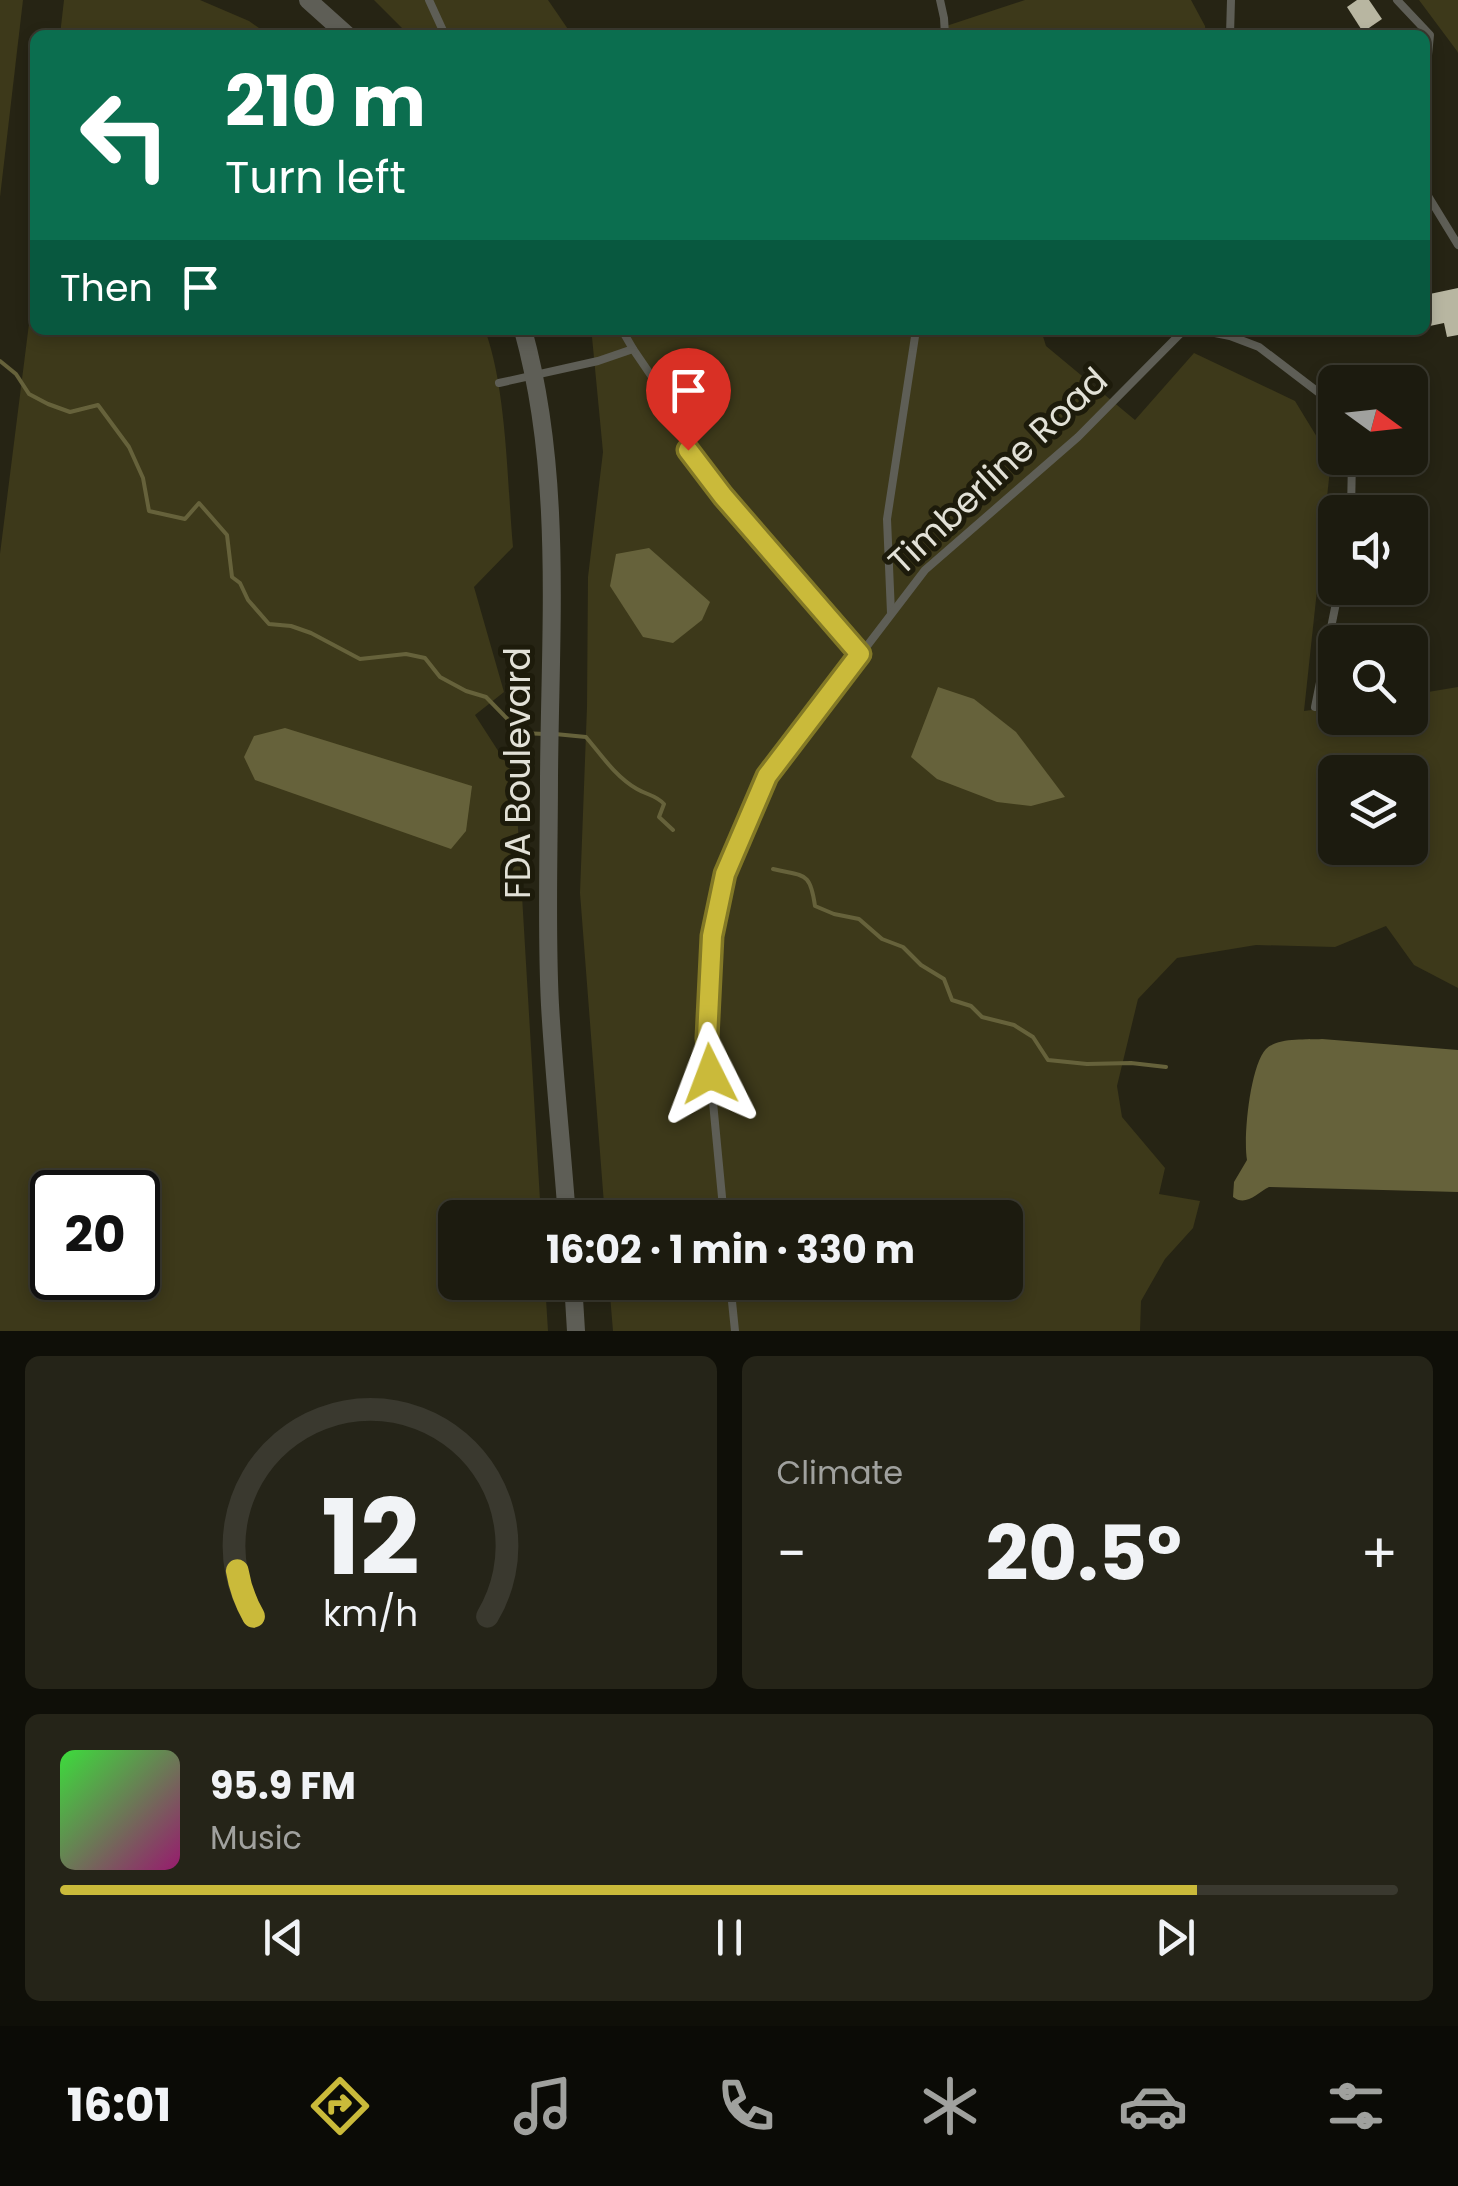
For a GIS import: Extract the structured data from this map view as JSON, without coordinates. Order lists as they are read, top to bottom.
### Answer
{
  "streets": {
    "street": ["FDA Boulevard"],
    "lane": ["Timberline Road"]
  },
  "north": "right",
  "page": {
    "turn": ["210 m", "Turn left"],
    "then": "Then",
    "limit": "20",
    "trip": "16:02 · 1 min · 330 m",
    "tile": "Climate",
    "heat": ["−", "20.5°", "+"],
    "song": ["95.9 FM", "Music"],
    "tabs": "16:01",
    "gauge": ["12", "km/h"]
  }
}
